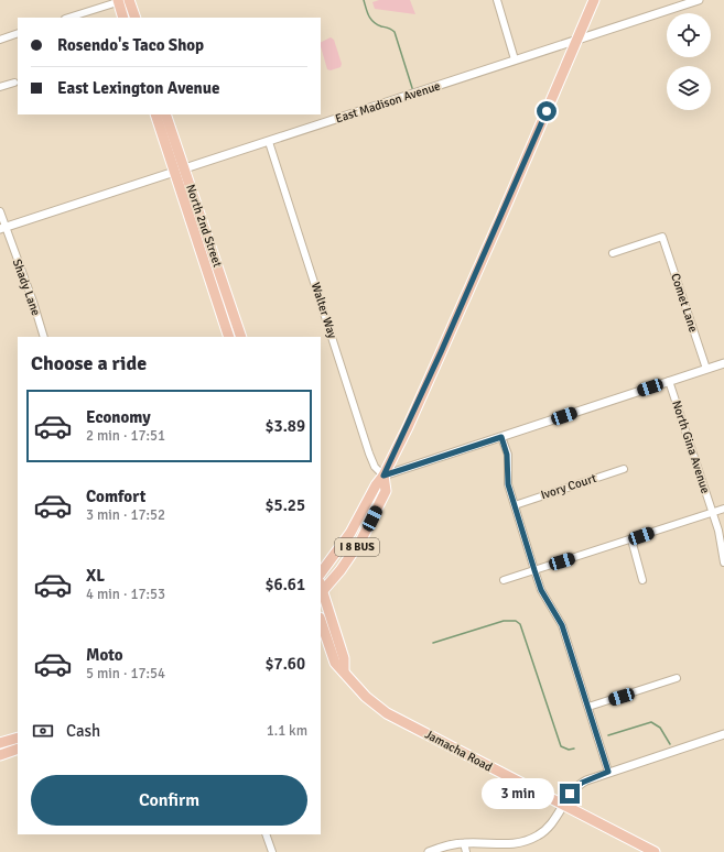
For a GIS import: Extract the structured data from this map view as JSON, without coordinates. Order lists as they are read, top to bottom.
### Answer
{
  "streets": {
    "main road": ["North 2nd Street", "I 8 BUS", "Jamacha Road"],
    "street": [
      "East Madison Avenue",
      "Shady Lane",
      "Comet Lane",
      "Walter Way",
      "North Gina Avenue",
      "Ivory Court"
    ]
  },
  "crossings": [
    ["East Madison Avenue", "North 2nd Street"],
    ["East Madison Avenue", "Shady Lane"],
    ["East Madison Avenue", "Walter Way"],
    ["East Madison Avenue", "I 8 BUS"],
    ["Walter Way", "I 8 BUS"]
  ],
  "page": {
    "banner": ["Rosendo's Taco Shop", "East Lexington Avenue"],
    "heading": "Choose a ride",
    "list": [
      {
        "name": "Economy",
        "note": "2 min · 17:51",
        "value": "$3.89"
      },
      {
        "name": "Comfort",
        "note": "3 min · 17:52",
        "value": "$5.25"
      },
      {
        "name": "XL",
        "note": "4 min · 17:53",
        "value": "$6.61"
      },
      {
        "name": "Moto",
        "note": "5 min · 17:54",
        "value": "$7.60"
      }
    ],
    "pay": ["Cash", "1.1 km"],
    "buttons": "Confirm",
    "bubble": "3 min"
  }
}
